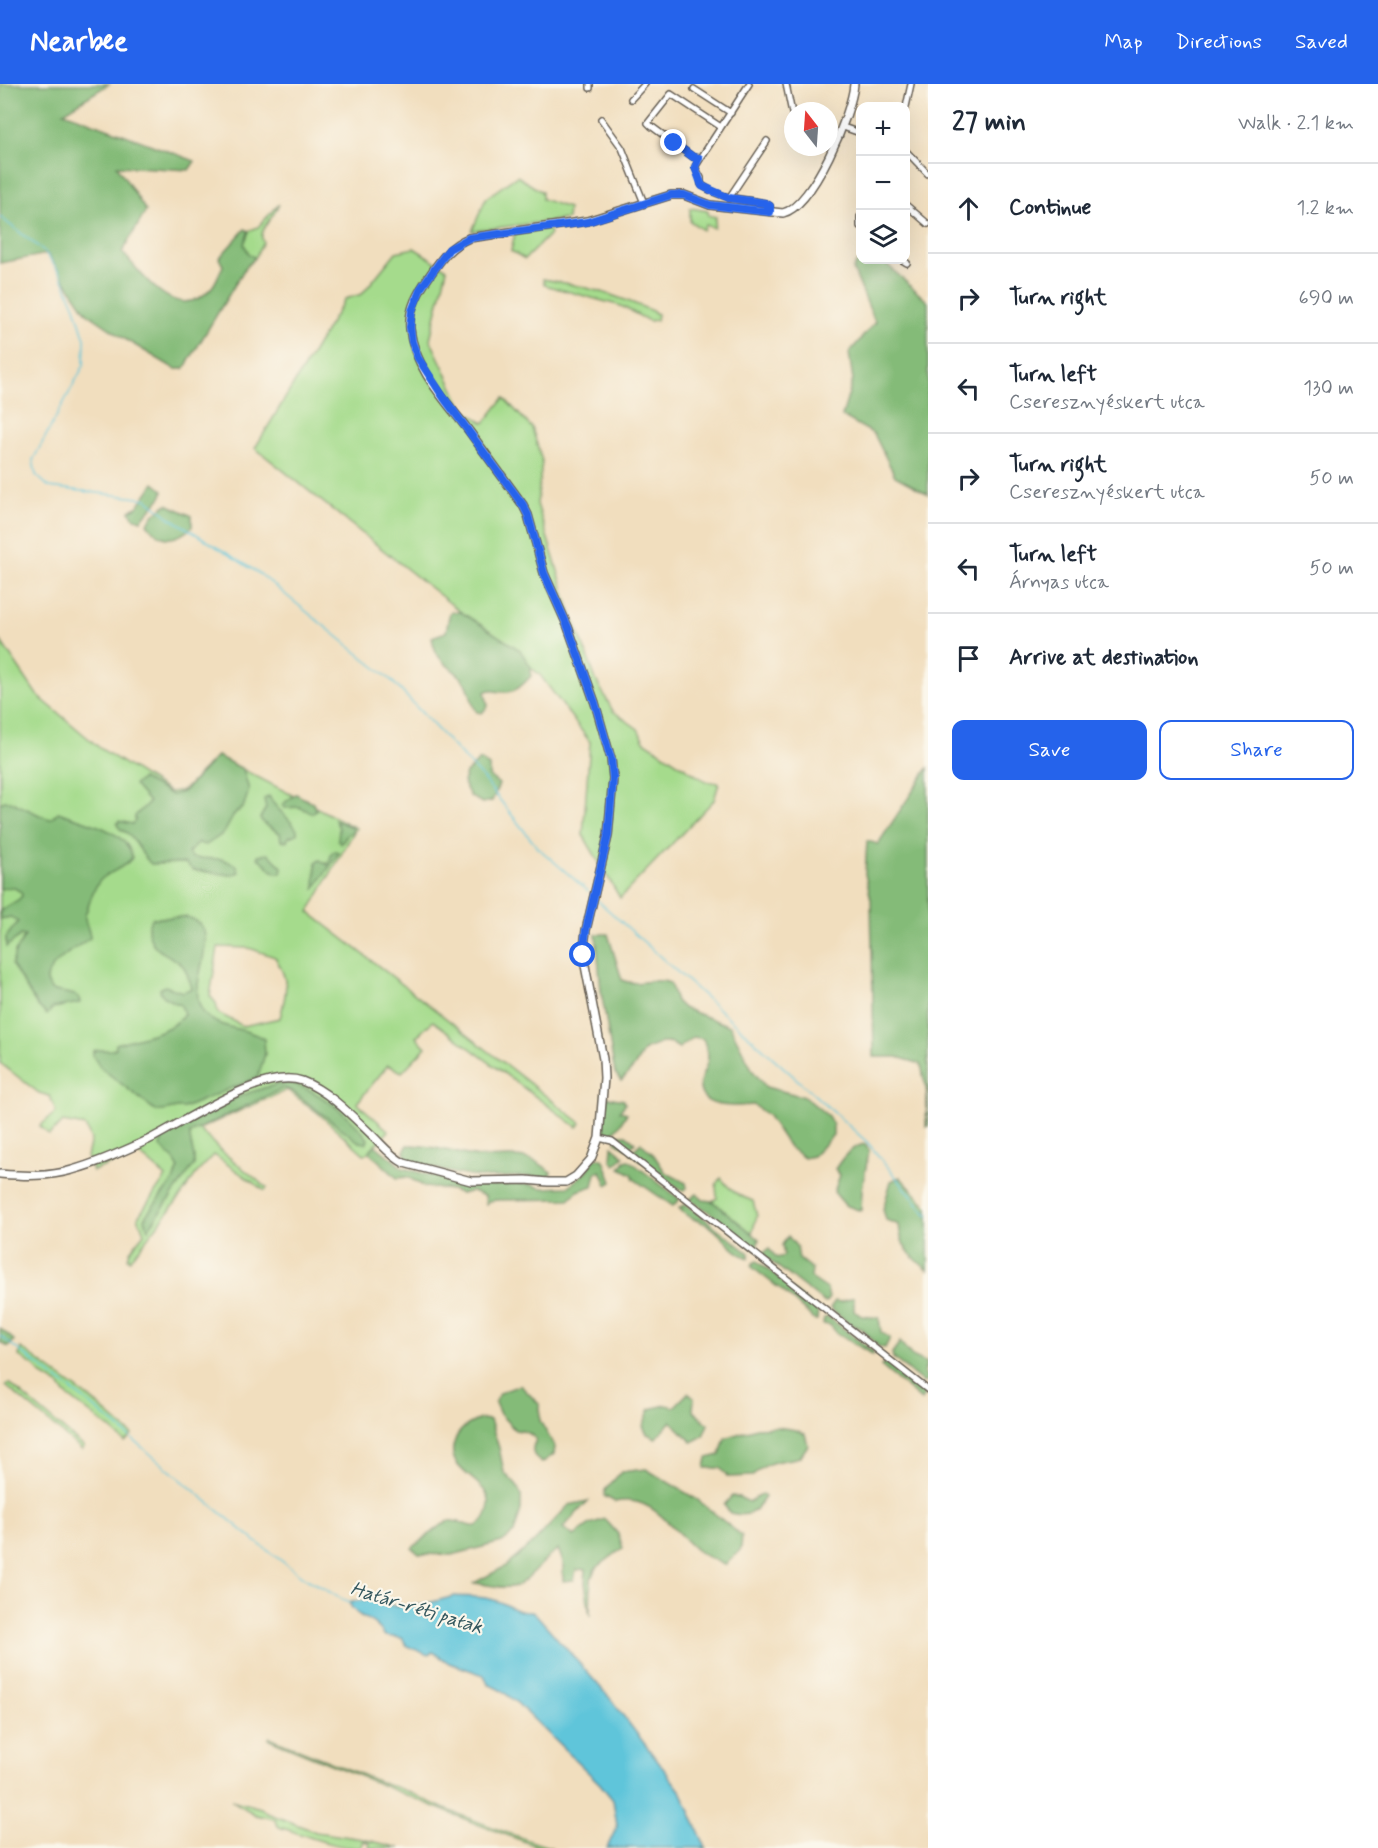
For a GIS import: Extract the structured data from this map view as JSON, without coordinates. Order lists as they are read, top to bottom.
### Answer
{
  "water": ["Határ-réti patak"],
  "north": "top",
  "page": {
    "header": "Nearbee",
    "nav": ["Map", "Directions", "Saved"],
    "heading": ["27 min", "Walk · 2.1 km"],
    "map_buttons": ["+", "−"],
    "list": [
      ["Continue", "1.2 km"],
      ["Turn right", "690 m"],
      ["Turn left", "Cseresznyéskert utca", "130 m"],
      ["Turn right", "Cseresznyéskert utca", "50 m"],
      ["Turn left", "Árnyas utca", "50 m"],
      "Arrive at destination"
    ],
    "buttons": ["Save", "Share"]
  }
}
